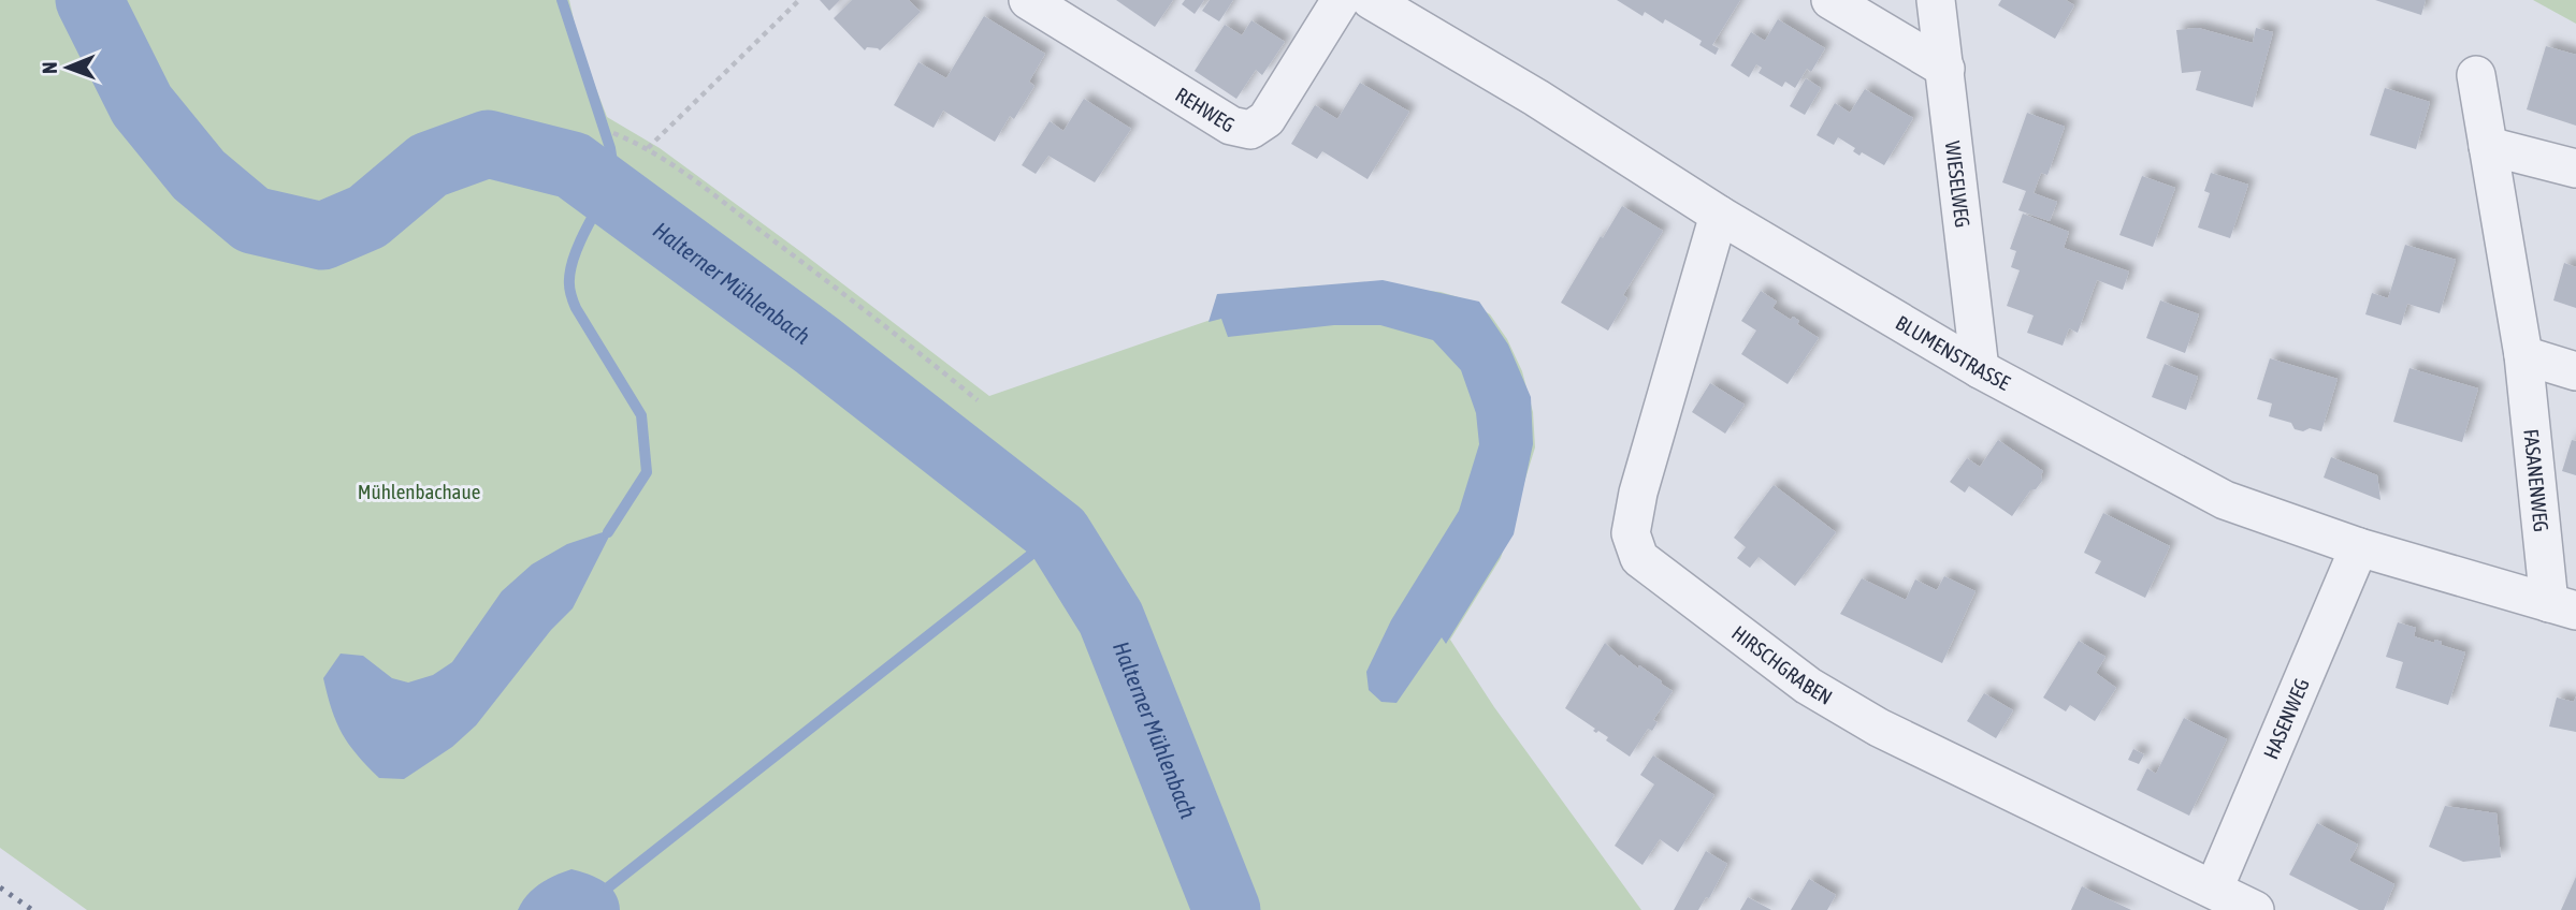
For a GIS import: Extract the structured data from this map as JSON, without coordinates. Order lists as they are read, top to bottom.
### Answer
{
  "streets": {
    "street": [
      "REHWEG",
      "WIESELWEG",
      "BLUMENSTRASSE",
      "FASANENWEG",
      "HIRSCHGRABEN",
      "HASENWEG"
    ]
  },
  "crossings": [
    ["WIESELWEG", "BLUMENSTRASSE"],
    ["BLUMENSTRASSE", "FASANENWEG"],
    ["BLUMENSTRASSE", "HIRSCHGRABEN"],
    ["BLUMENSTRASSE", "HASENWEG"],
    ["HIRSCHGRABEN", "HASENWEG"]
  ],
  "water": ["Halterner Mühlenbach"],
  "parks": ["Mühlenbachaue"],
  "north": "left"
}
